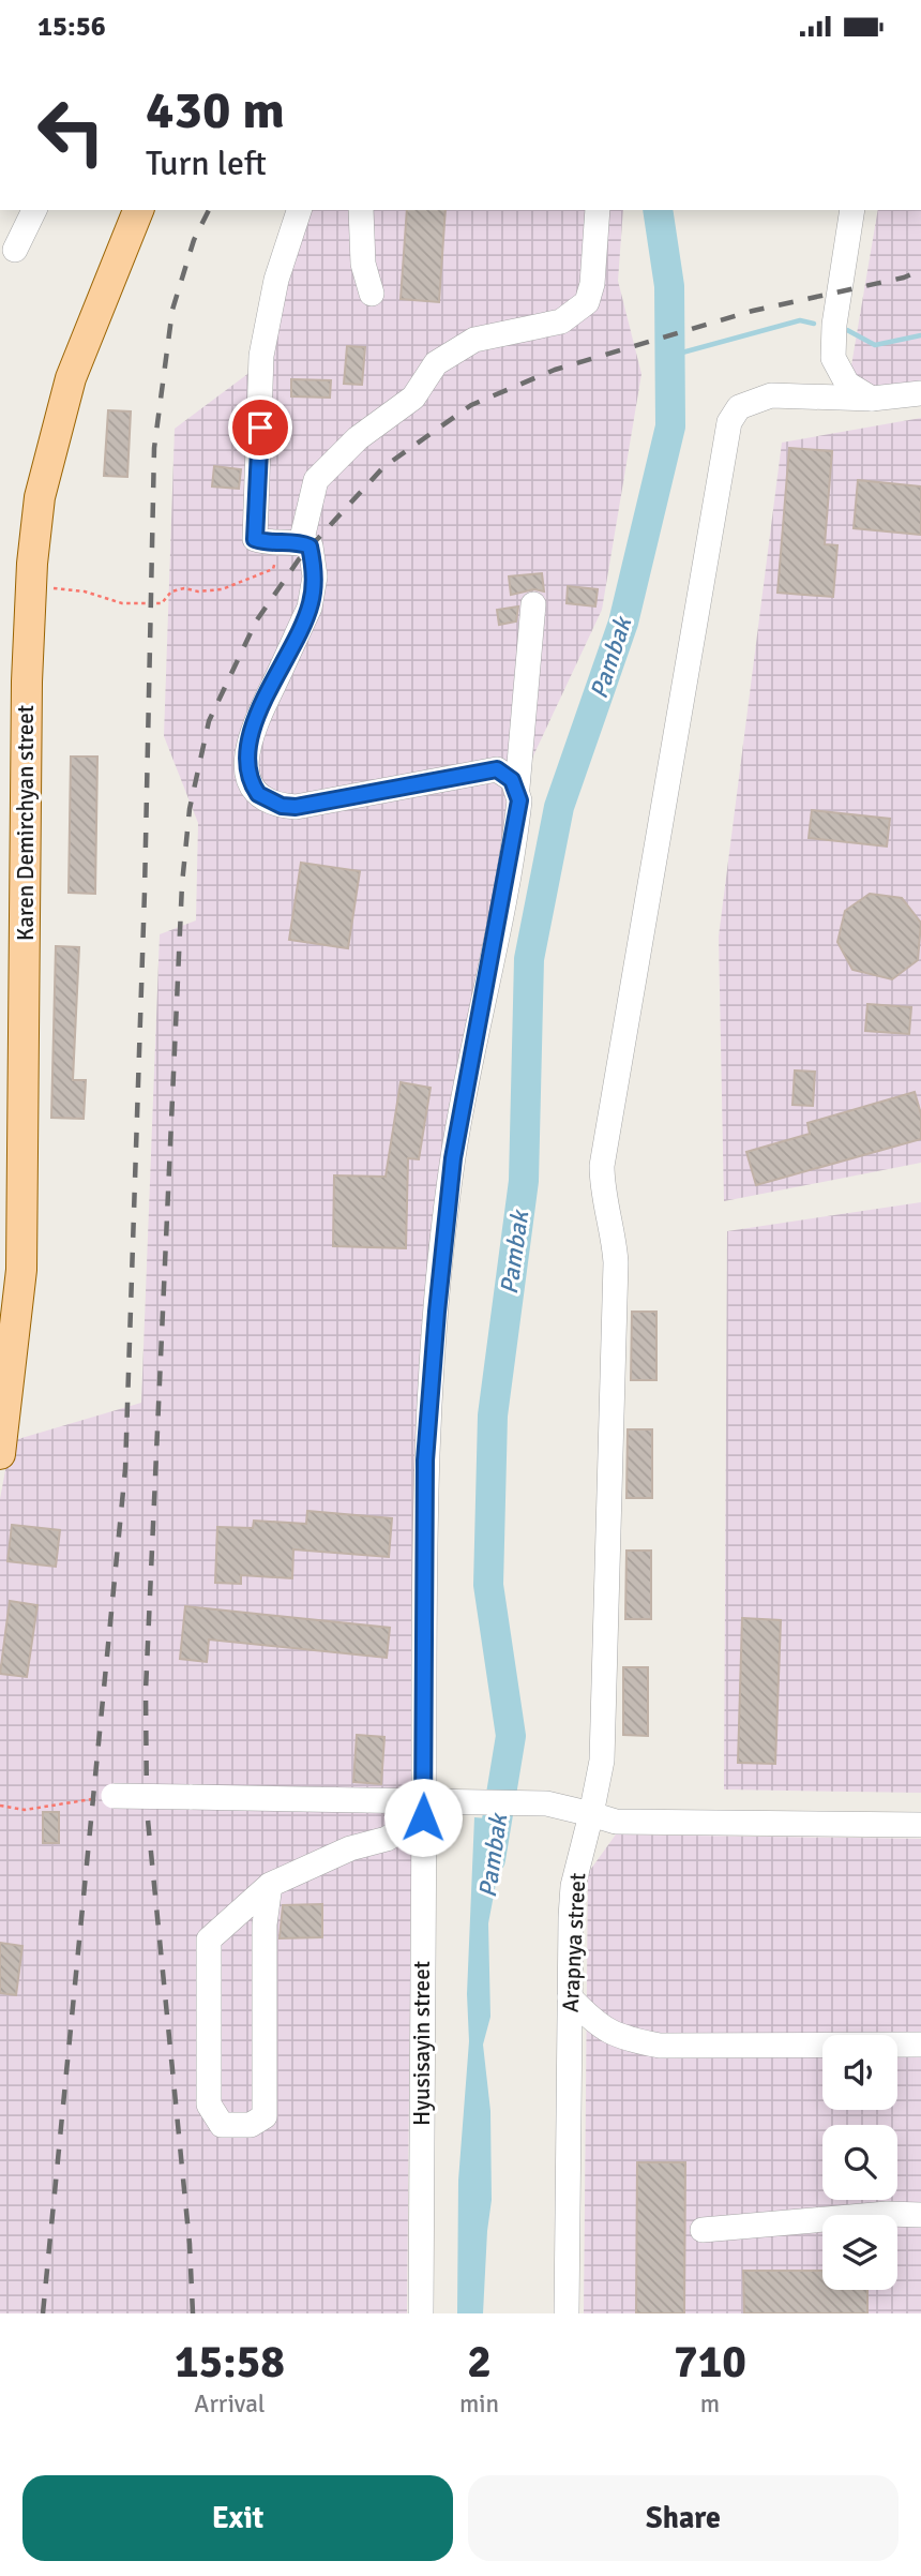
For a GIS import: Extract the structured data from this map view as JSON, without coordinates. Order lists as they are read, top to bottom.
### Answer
{
  "streets": {
    "main road": ["Karen Demirchyan street"],
    "street": ["Arapnya street", "Hyusisayin street"]
  },
  "water": ["Pambak"],
  "page": {
    "status": "15:56",
    "turn": ["430 m", "Turn left"],
    "eta": [
      "15:58",
      "Arrival",
      "2",
      "min",
      "710",
      "m"
    ],
    "buttons": ["Exit", "Share"]
  }
}
